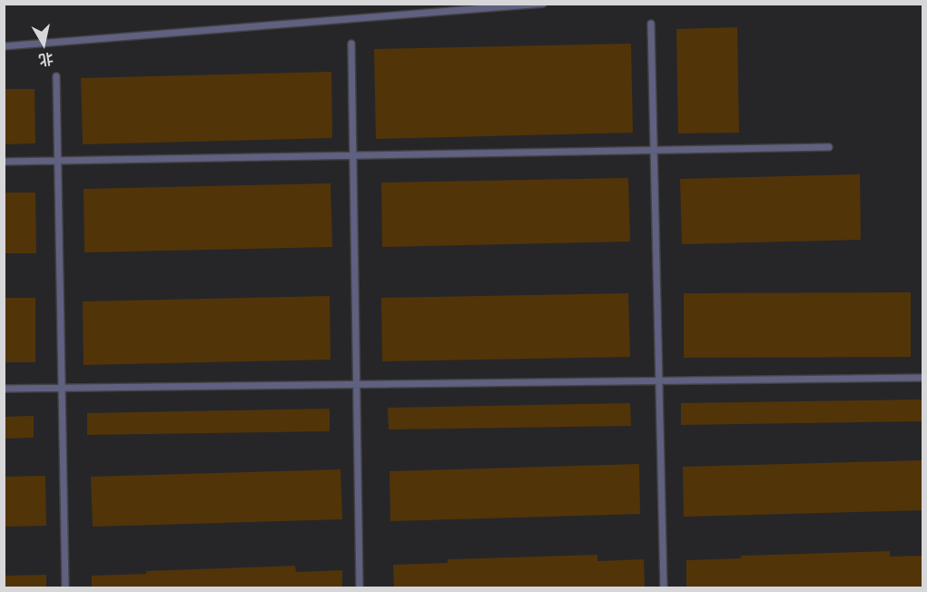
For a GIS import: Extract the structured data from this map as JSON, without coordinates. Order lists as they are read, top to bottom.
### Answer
{
  "north": "bottom"
}
